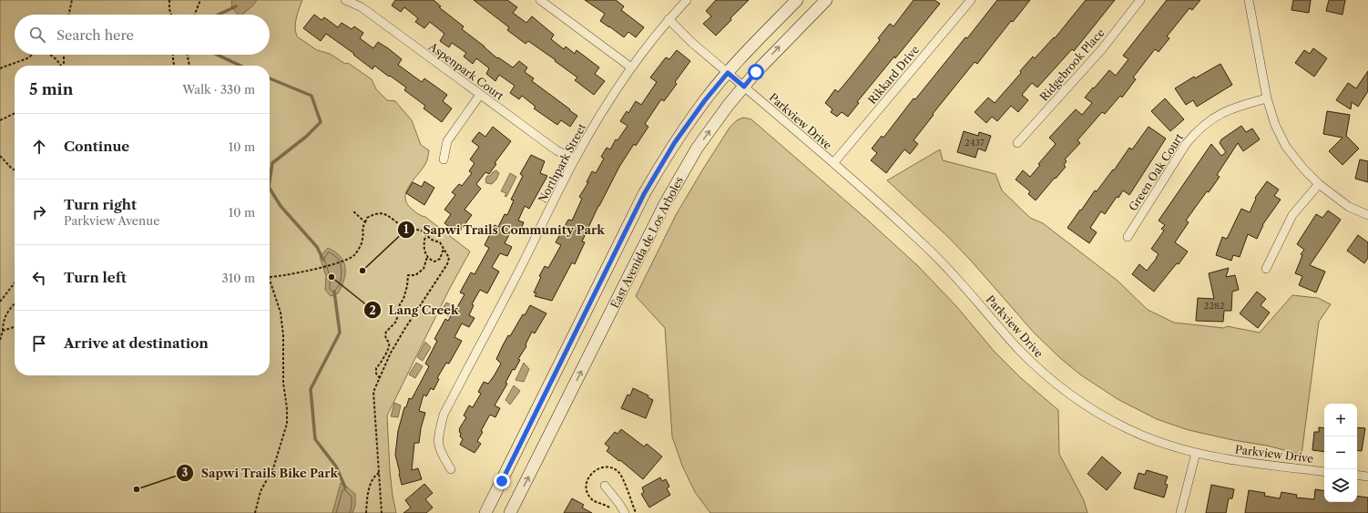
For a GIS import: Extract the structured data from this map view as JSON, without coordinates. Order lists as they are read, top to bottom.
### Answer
{
  "streets": {
    "main road": ["East Avenida de Los Arboles"],
    "street": [
      "Ridgebrook Place",
      "Aspenpark Court",
      "Rikkard Drive",
      "Parkview Drive",
      "Northpark Street",
      "Green Oak Court"
    ]
  },
  "crossings": [
    ["Aspenpark Court", "Northpark Street"],
    ["Rikkard Drive", "Parkview Drive"],
    ["Parkview Drive", "Northpark Street"],
    ["Parkview Drive", "East Avenida de Los Arboles"]
  ],
  "places": ["Sapwi Trails Community Park", "Lang Creek", "Sapwi Trails Bike Park"],
  "house_numbers": ["2437", "2282"],
  "page": {
    "search": "Search here",
    "heading": ["5 min", "Walk · 330 m"],
    "list": [
      ["Continue", "10 m"],
      ["Turn right", "Parkview Avenue", "10 m"],
      ["Turn left", "310 m"],
      "Arrive at destination"
    ],
    "map_buttons": ["+", "−"]
  }
}
